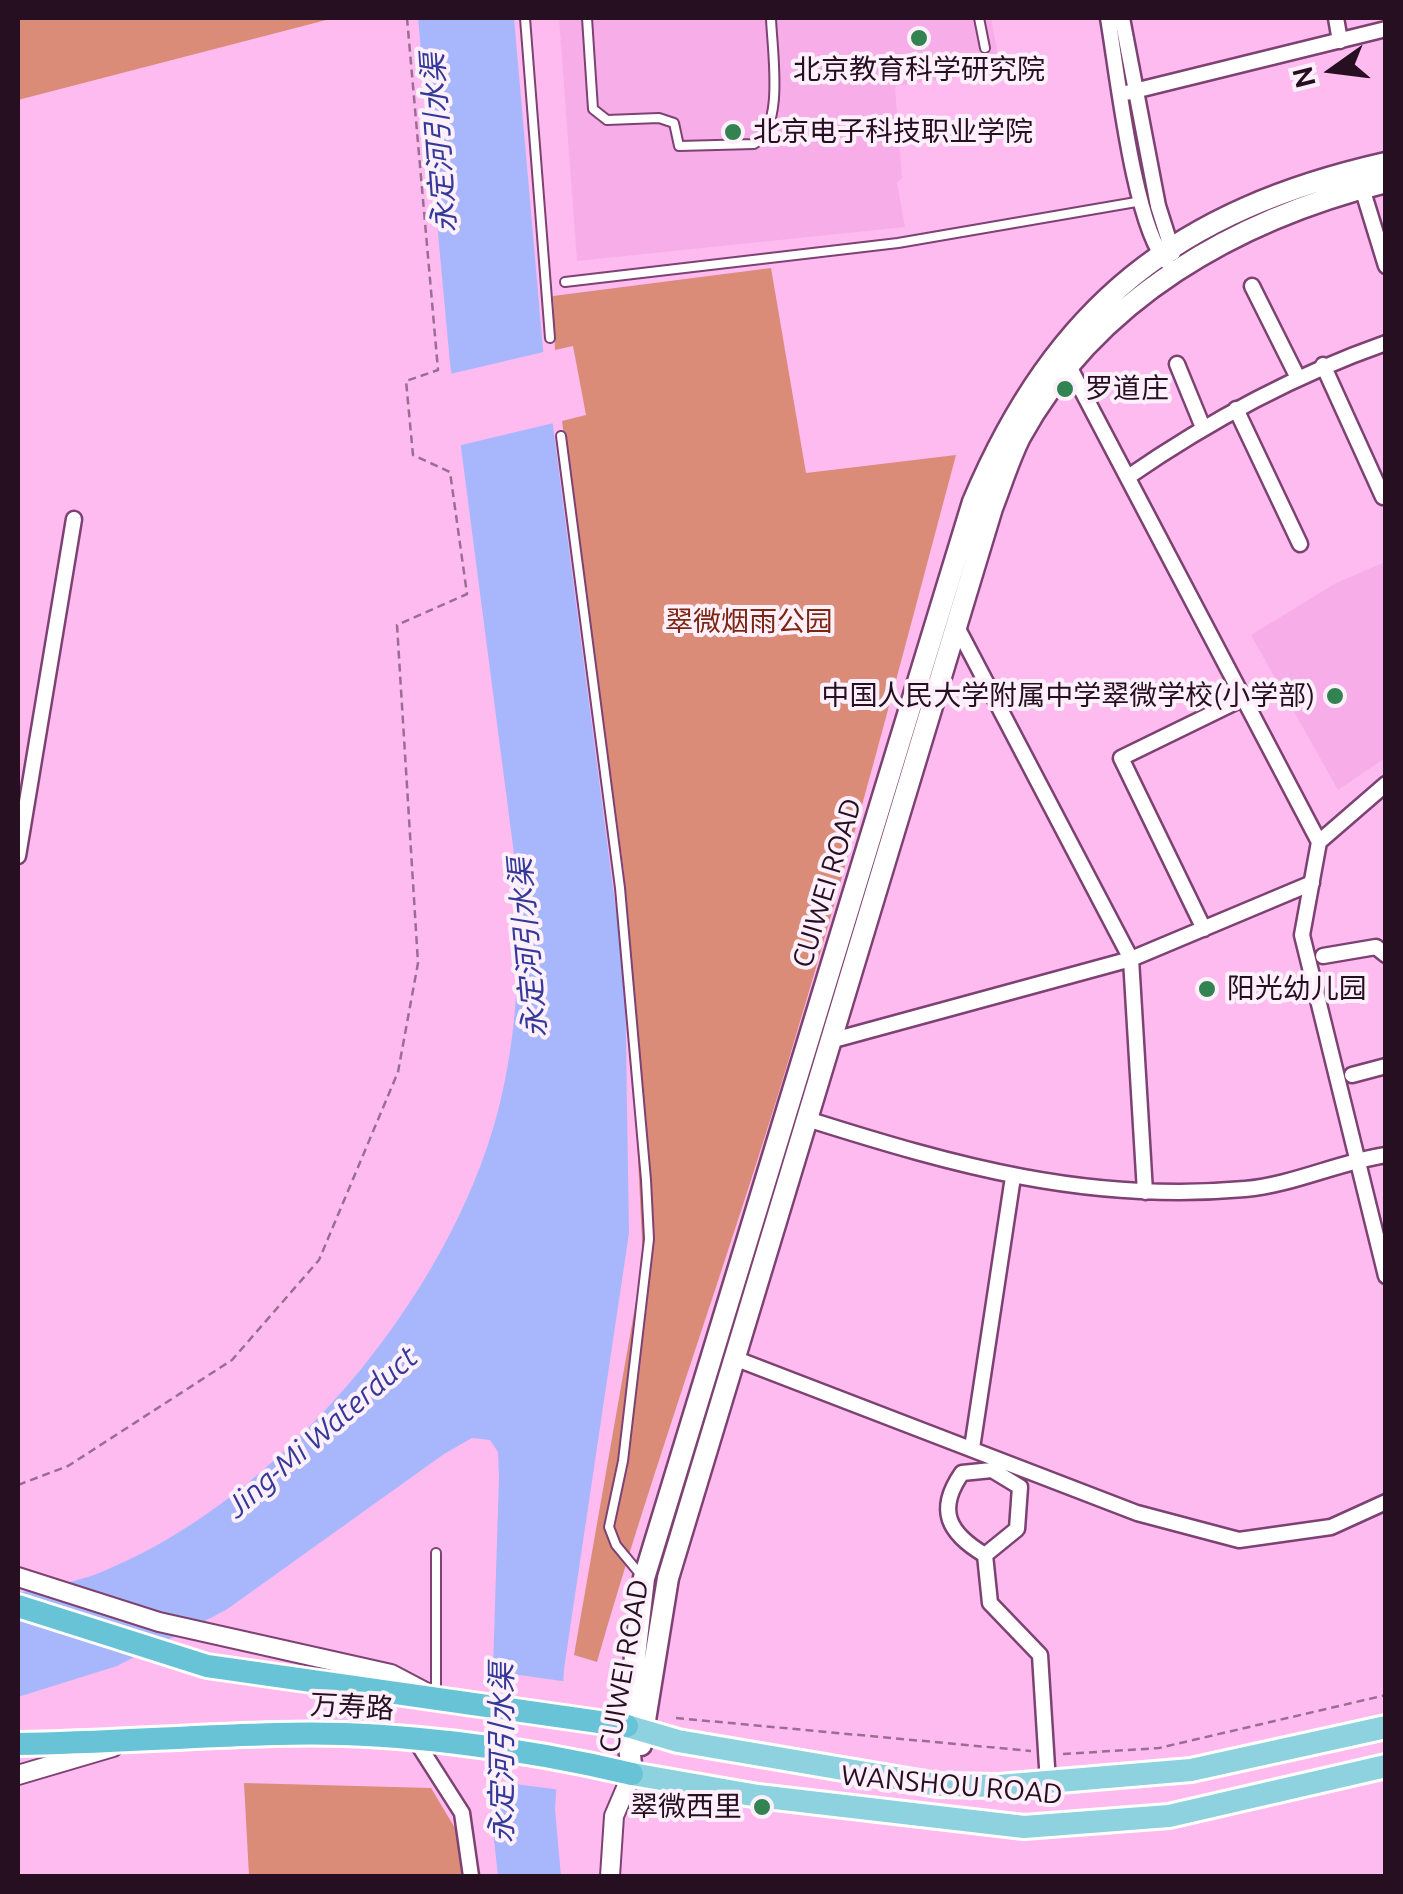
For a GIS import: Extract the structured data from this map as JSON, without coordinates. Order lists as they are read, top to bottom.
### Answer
{
  "streets": {
    "highway": ["万寿路", "WANSHOU ROAD"],
    "main road": ["CUIWEI ROAD"]
  },
  "crossings": [
    ["CUIWEI ROAD", "WANSHOU ROAD"],
    ["万寿路", "WANSHOU ROAD"]
  ],
  "water": ["永定河引水渠", "Jing-Mi Waterduct"],
  "parks": ["翠微烟雨公园"],
  "places": [
    "北京教育科学研究院",
    "北京电子科技职业学院",
    "罗道庄",
    "中国人民大学附属中学翠微学校(小学部)",
    "阳光幼儿园",
    "翠微西里"
  ],
  "north": "left"
}
